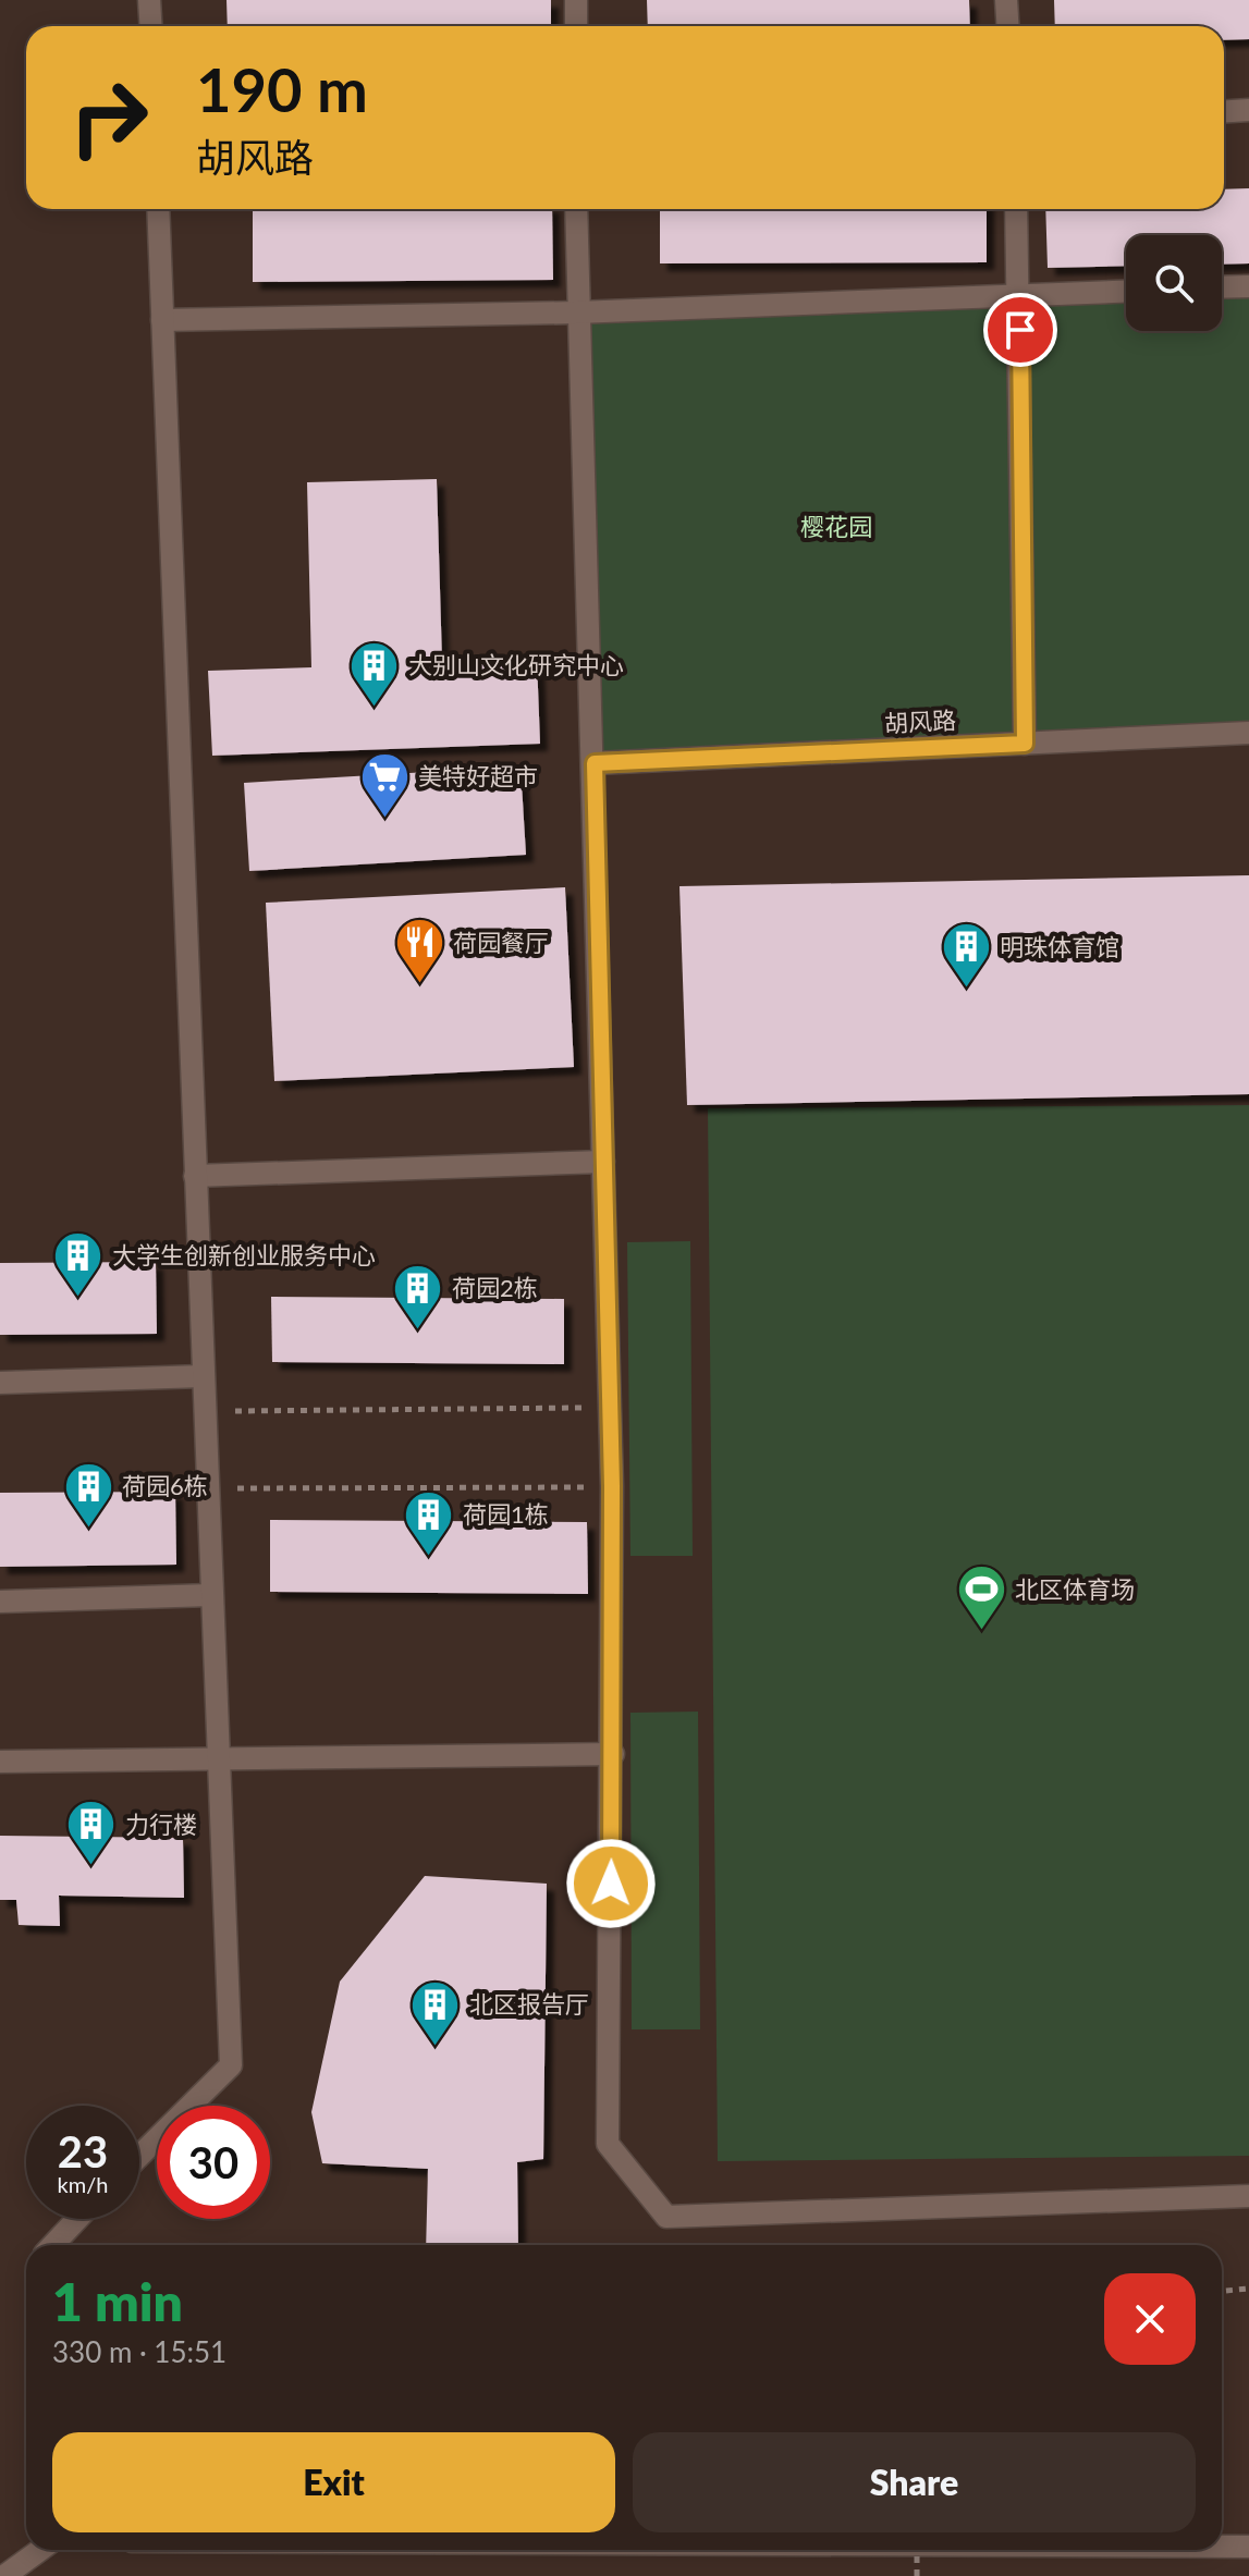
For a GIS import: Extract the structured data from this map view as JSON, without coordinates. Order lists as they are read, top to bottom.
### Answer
{
  "streets": {
    "street": ["胡风路"]
  },
  "parks": ["樱花园"],
  "places": {
    "building": [
      "大别山文化研究中心",
      "明珠体育馆",
      "大学生创新创业服务中心",
      "荷园2栋",
      "荷园6栋",
      "荷园1栋",
      "力行楼",
      "北区报告厅"
    ],
    "supermarket": ["美特好超市"],
    "restaurant": ["荷园餐厅"],
    "sports": ["北区体育场"]
  },
  "page": {
    "turn": ["190 m", "胡风路"],
    "speed": "23 km/h",
    "limit": "30",
    "heading": ["1 min", "330 m · 15:51"],
    "buttons": ["Exit", "Share"]
  }
}
